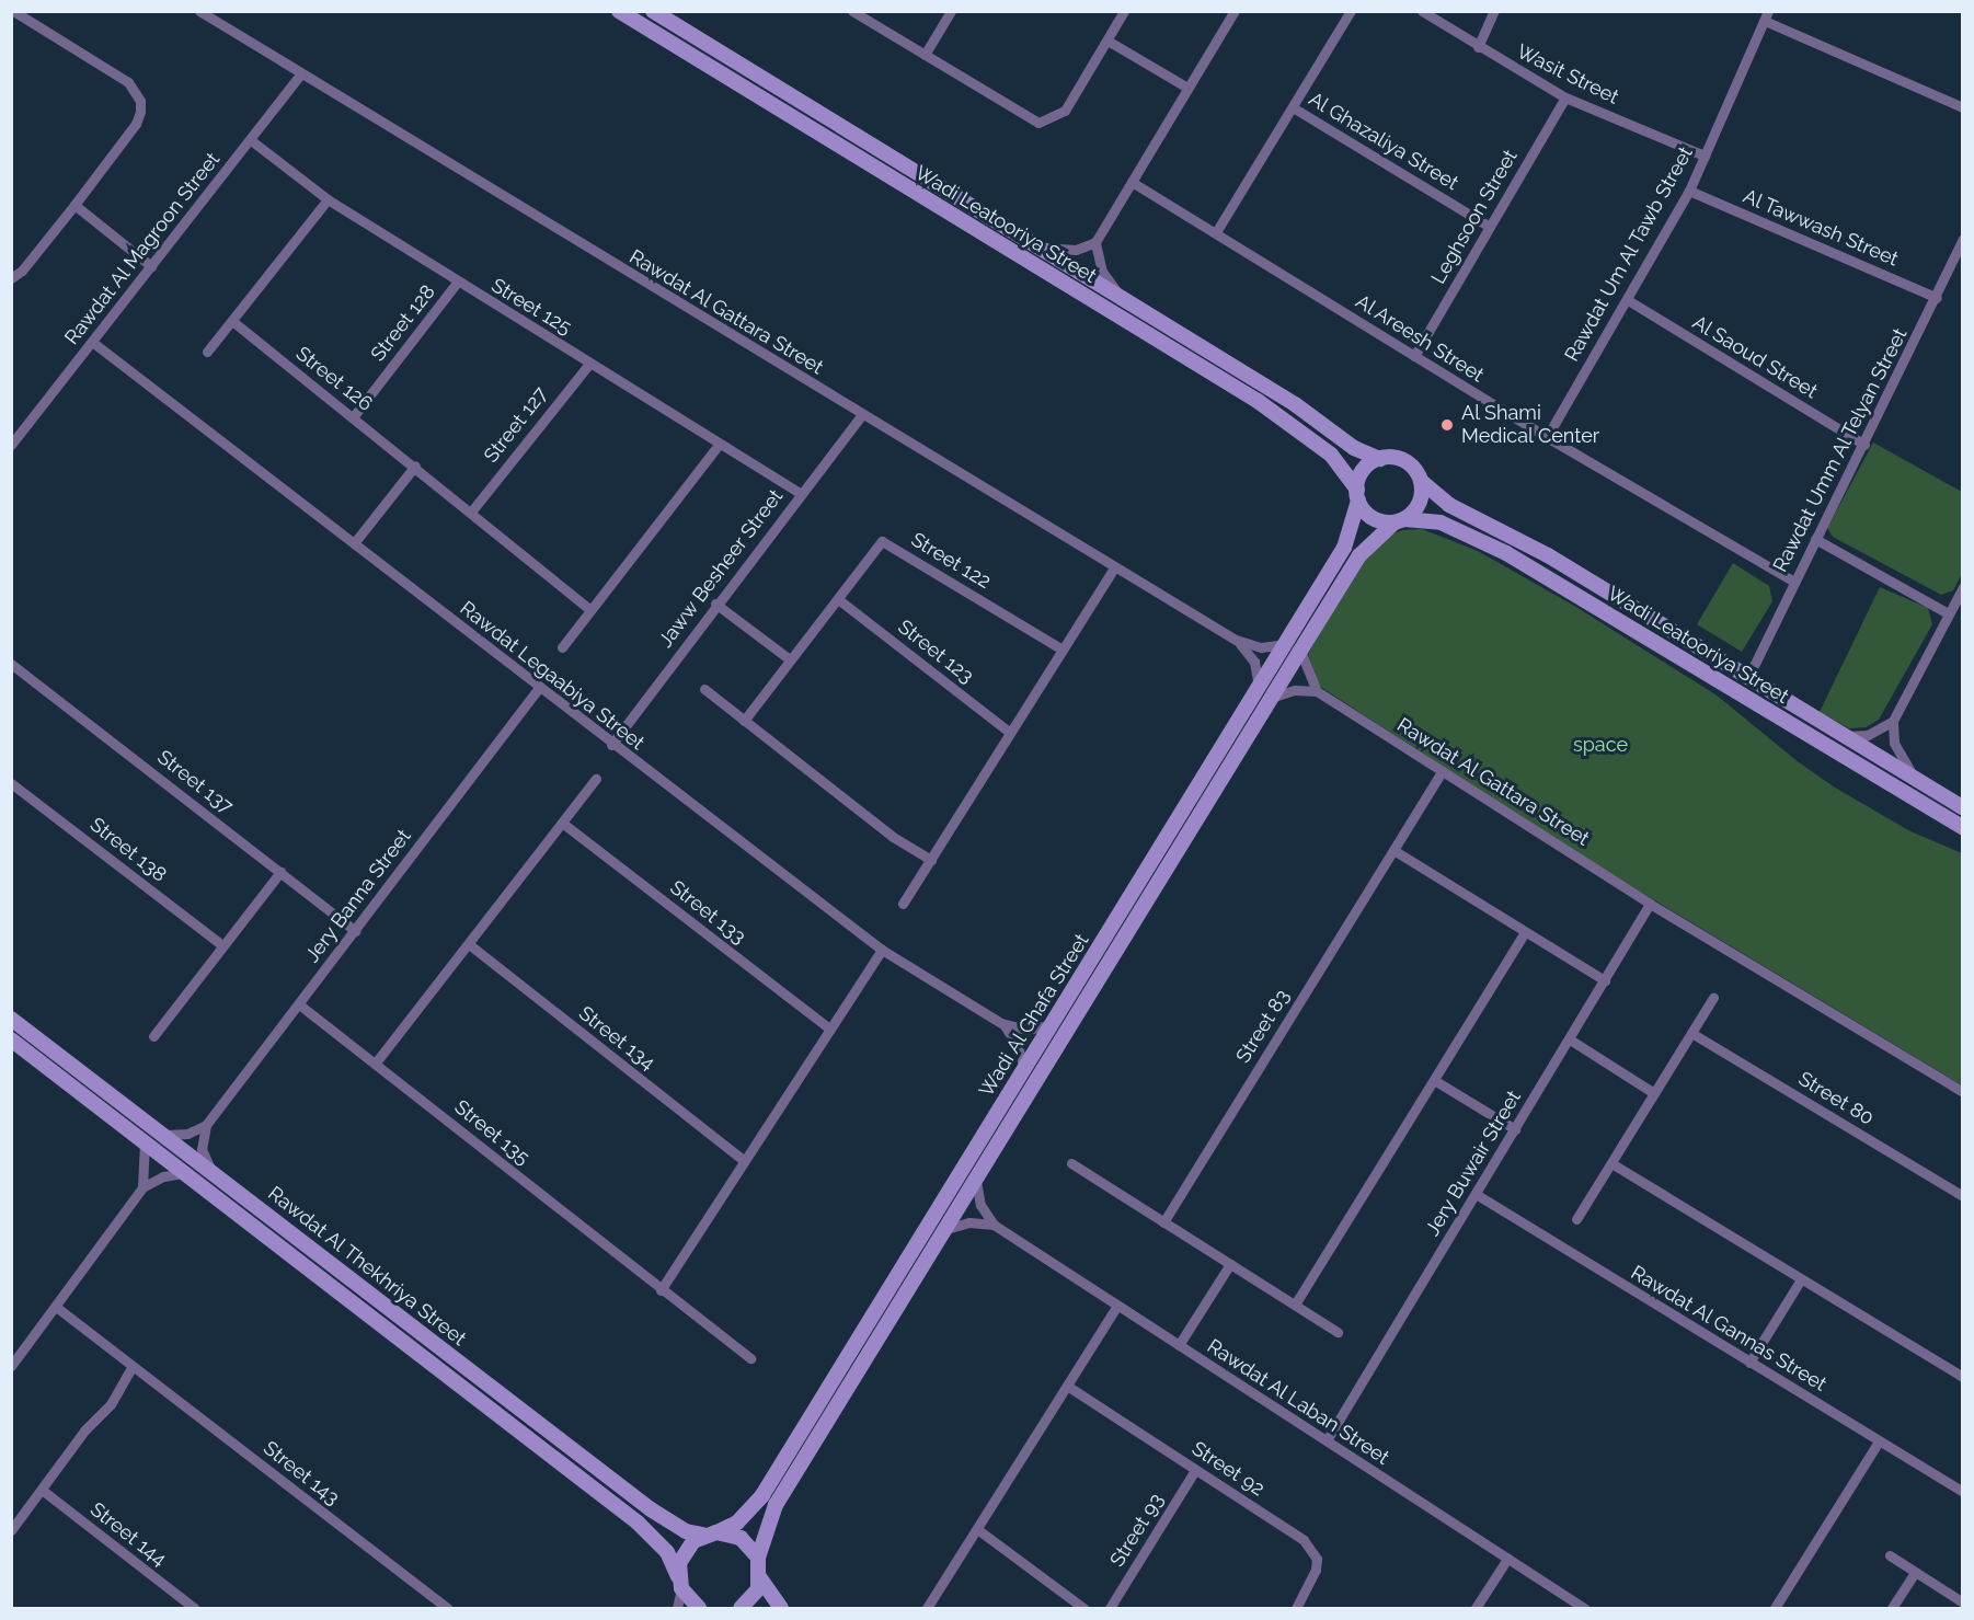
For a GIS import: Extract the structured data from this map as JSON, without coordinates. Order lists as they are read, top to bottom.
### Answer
{
  "streets": {
    "street": [
      "Wasit Street",
      "Al Ghazaliya Street",
      "Leghsoon Street",
      "Wadi Leatooriya Street",
      "Al Tawwash Street",
      "Rawdat Al Magroon Street",
      "Rawdat Um Al Tawb Street",
      "Street 125",
      "Rawdat Al Gattara Street",
      "Street 128",
      "Al Areesh Street",
      "Al Saoud Street",
      "Street 126",
      "Street 127",
      "Rawdat Umm Al Telyan Street",
      "Street 122",
      "Jaww Besheer Street",
      "Street 123",
      "Rawdat Legaabiya Street",
      "Street 137",
      "Street 138",
      "Jery Banna Street",
      "Street 133",
      "Wadi Al Ghafa Street",
      "Street 83",
      "Street 134",
      "Street 80",
      "Street 135",
      "Jery Buwair Street",
      "Rawdat Al Thekhriya Street",
      "Rawdat Al Gannas Street",
      "Rawdat Al Laban Street",
      "Street 92",
      "Street 143",
      "Street 93",
      "Street 144"
    ]
  },
  "crossings": [
    ["Wasit Street", "Leghsoon Street"],
    ["Wasit Street", "Rawdat Um Al Tawb Street"],
    ["Al Ghazaliya Street", "Leghsoon Street"],
    ["Leghsoon Street", "Al Areesh Street"],
    ["Wadi Leatooriya Street", "Rawdat Umm Al Telyan Street"],
    ["Wadi Leatooriya Street", "Wadi Al Ghafa Street"],
    ["Al Tawwash Street", "Rawdat Um Al Tawb Street"],
    ["Al Tawwash Street", "Rawdat Umm Al Telyan Street"],
    ["Rawdat Al Magroon Street", "Street 125"],
    ["Rawdat Al Magroon Street", "Rawdat Al Gattara Street"],
    ["Rawdat Al Magroon Street", "Rawdat Legaabiya Street"],
    ["Rawdat Um Al Tawb Street", "Al Areesh Street"],
    ["Rawdat Um Al Tawb Street", "Al Saoud Street"],
    ["Street 125", "Street 128"],
    ["Street 125", "Street 127"],
    ["Street 125", "Jaww Besheer Street"],
    ["Rawdat Al Gattara Street", "Jaww Besheer Street"],
    ["Rawdat Al Gattara Street", "Wadi Al Ghafa Street"],
    ["Rawdat Al Gattara Street", "Street 83"],
    ["Rawdat Al Gattara Street", "Jery Buwair Street"],
    ["Street 128", "Street 126"],
    ["Al Areesh Street", "Rawdat Umm Al Telyan Street"],
    ["Al Saoud Street", "Rawdat Umm Al Telyan Street"],
    ["Street 126", "Street 127"],
    ["Street 122", "Street 123"],
    ["Jaww Besheer Street", "Rawdat Legaabiya Street"],
    ["Rawdat Legaabiya Street", "Jery Banna Street"],
    ["Rawdat Legaabiya Street", "Wadi Al Ghafa Street"],
    ["Street 137", "Jery Banna Street"],
    ["Jery Banna Street", "Street 135"],
    ["Wadi Al Ghafa Street", "Rawdat Al Thekhriya Street"],
    ["Wadi Al Ghafa Street", "Rawdat Al Laban Street"],
    ["Jery Buwair Street", "Rawdat Al Gannas Street"],
    ["Jery Buwair Street", "Rawdat Al Laban Street"],
    ["Street 92", "Street 93"]
  ],
  "parks": ["space"],
  "places": ["Al Shami Medical Center"]
}
